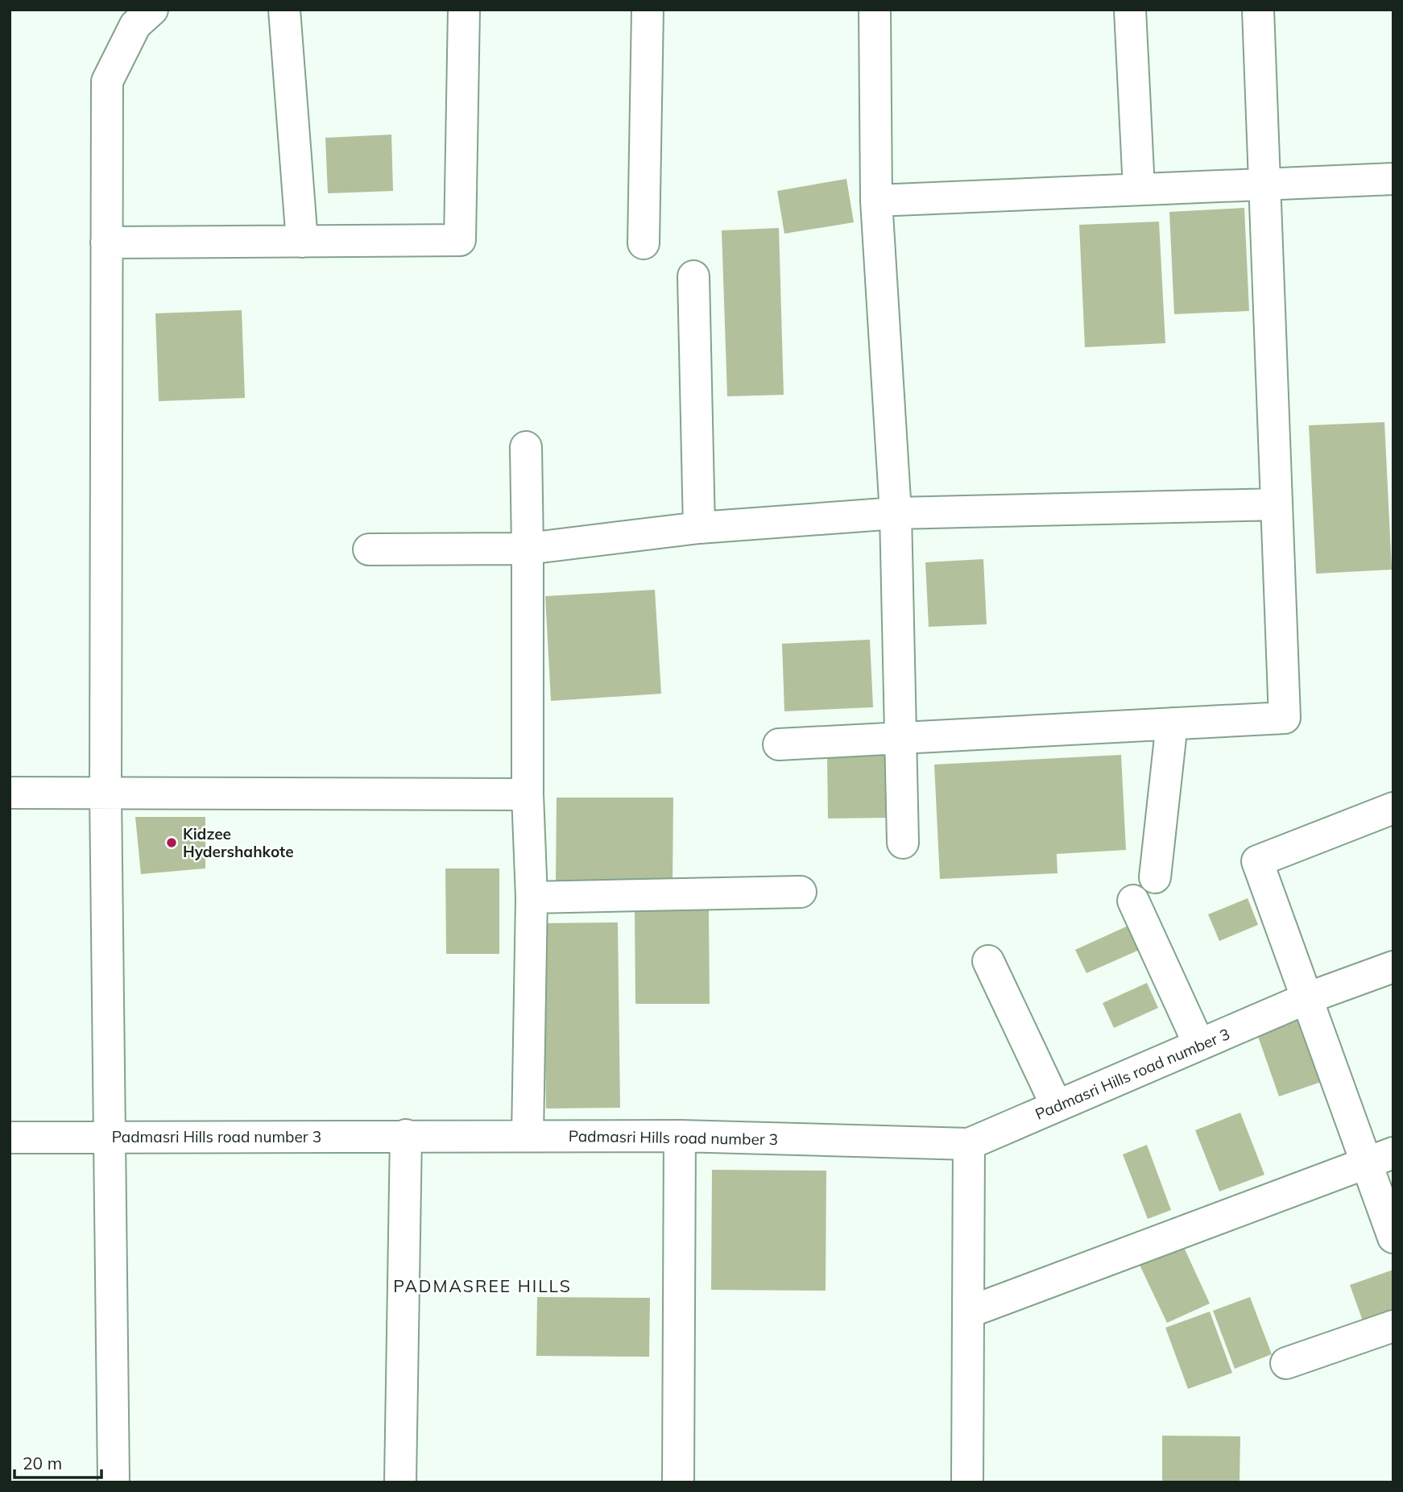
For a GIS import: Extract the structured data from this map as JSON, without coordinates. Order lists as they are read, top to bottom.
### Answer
{
  "streets": {
    "street": ["Padmasri Hills road number 3"]
  },
  "districts": ["PADMASREE HILLS"],
  "places": ["Kidzee Hydershahkote"],
  "scale_bar": "20 m"
}
